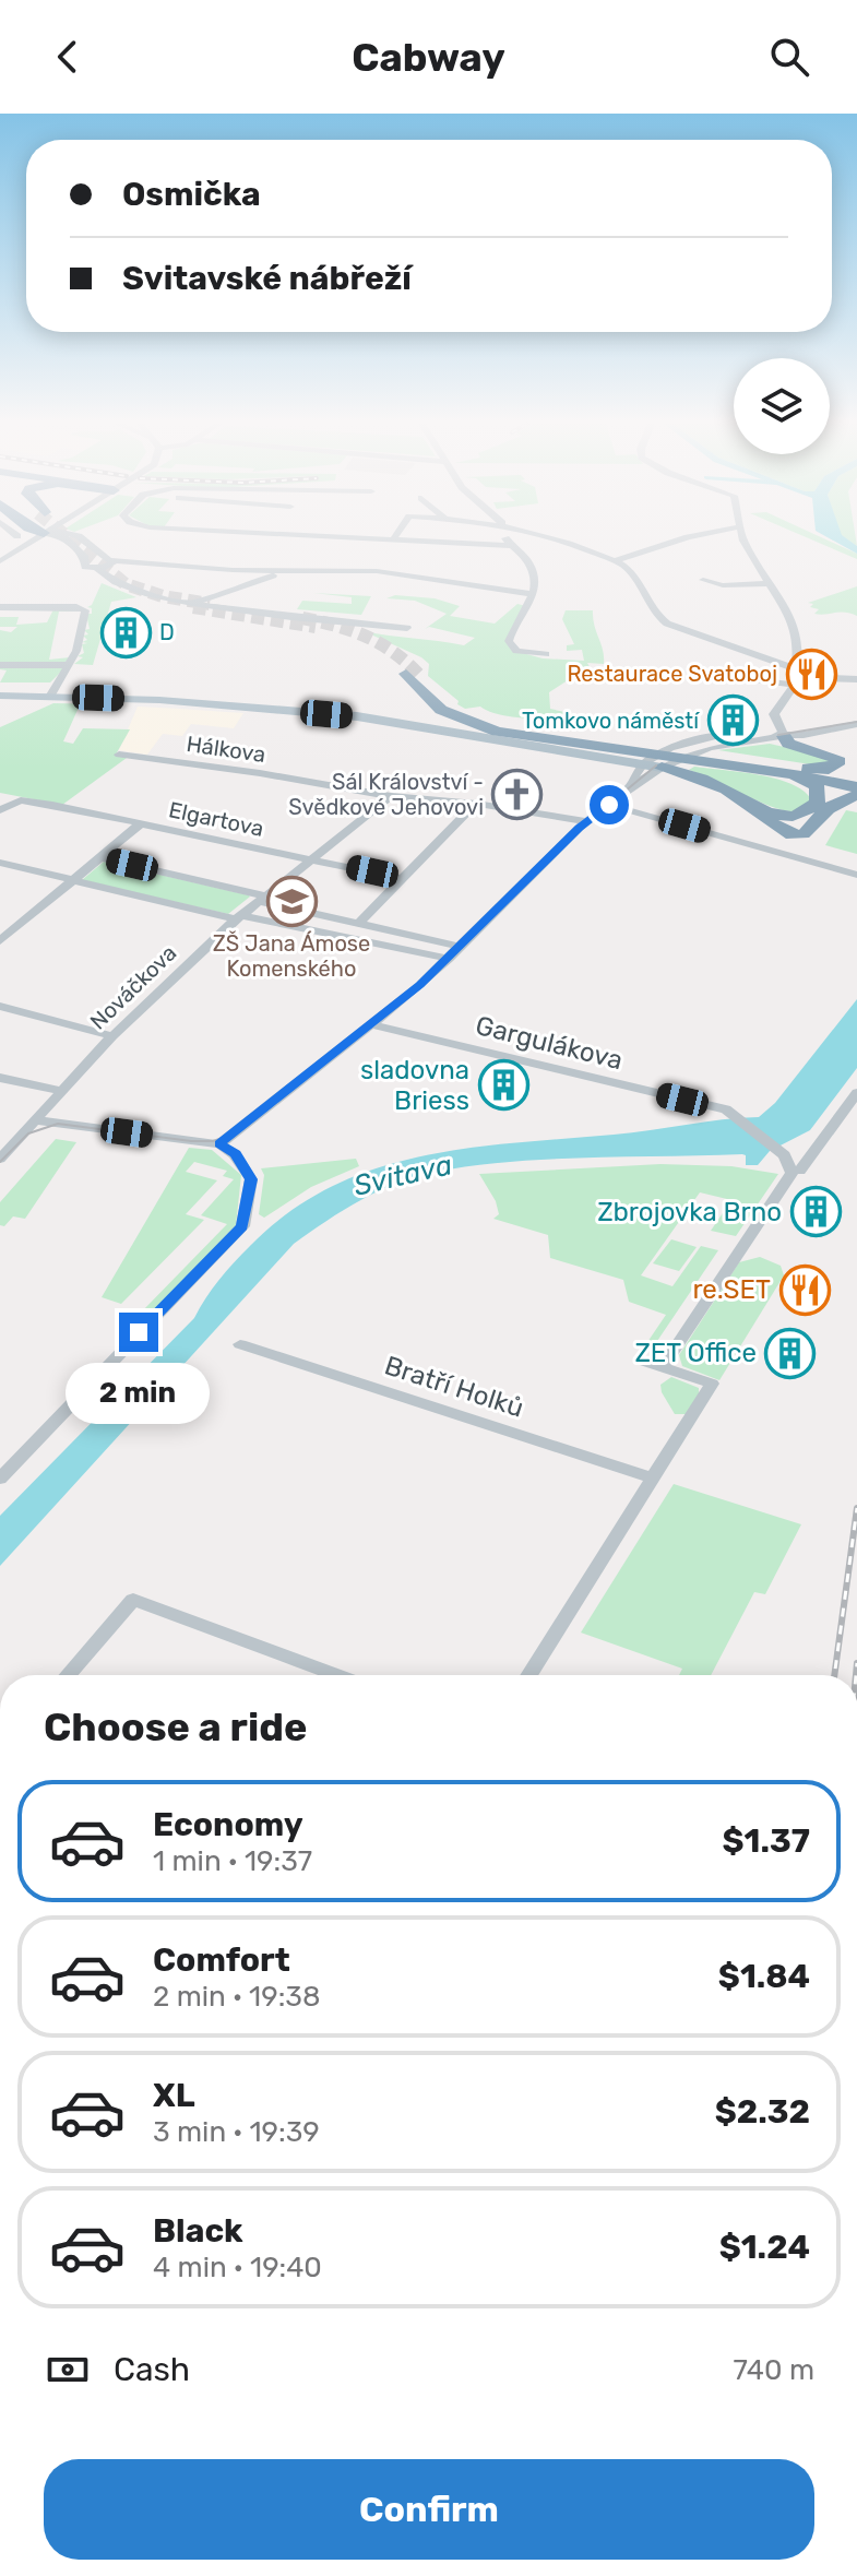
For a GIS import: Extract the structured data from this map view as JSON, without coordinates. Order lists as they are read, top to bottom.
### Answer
{
  "streets": {
    "street": [
      "Hálkova",
      "Elgartova",
      "Nováčkova",
      "Gargulákova",
      "Bratří Holků"
    ]
  },
  "crossings": [
    ["Hálkova", "Nováčkova"],
    ["Elgartova", "Nováčkova"]
  ],
  "water": ["Svitava"],
  "places": {
    "building": [
      "D",
      "Tomkovo náměstí",
      "sladovna Briess",
      "Zbrojovka Brno",
      "ZET Office"
    ],
    "restaurant": ["Restaurace Svatoboj", "re.SET"],
    "church": ["Sál Království - Svědkové Jehovovi"],
    "school or university": ["ZŠ Jana Ámose Komenského"]
  },
  "page": {
    "header": "Cabway",
    "banner": ["Osmička", "Svitavské nábřeží"],
    "bubble": "2 min",
    "heading": "Choose a ride",
    "list": [
      {
        "name": "Economy",
        "note": "1 min · 19:37",
        "value": "$1.37"
      },
      {
        "name": "Comfort",
        "note": "2 min · 19:38",
        "value": "$1.84"
      },
      {
        "name": "XL",
        "note": "3 min · 19:39",
        "value": "$2.32"
      },
      {
        "name": "Black",
        "note": "4 min · 19:40",
        "value": "$1.24"
      }
    ],
    "pay": ["Cash", "740 m"],
    "buttons": "Confirm"
  }
}
